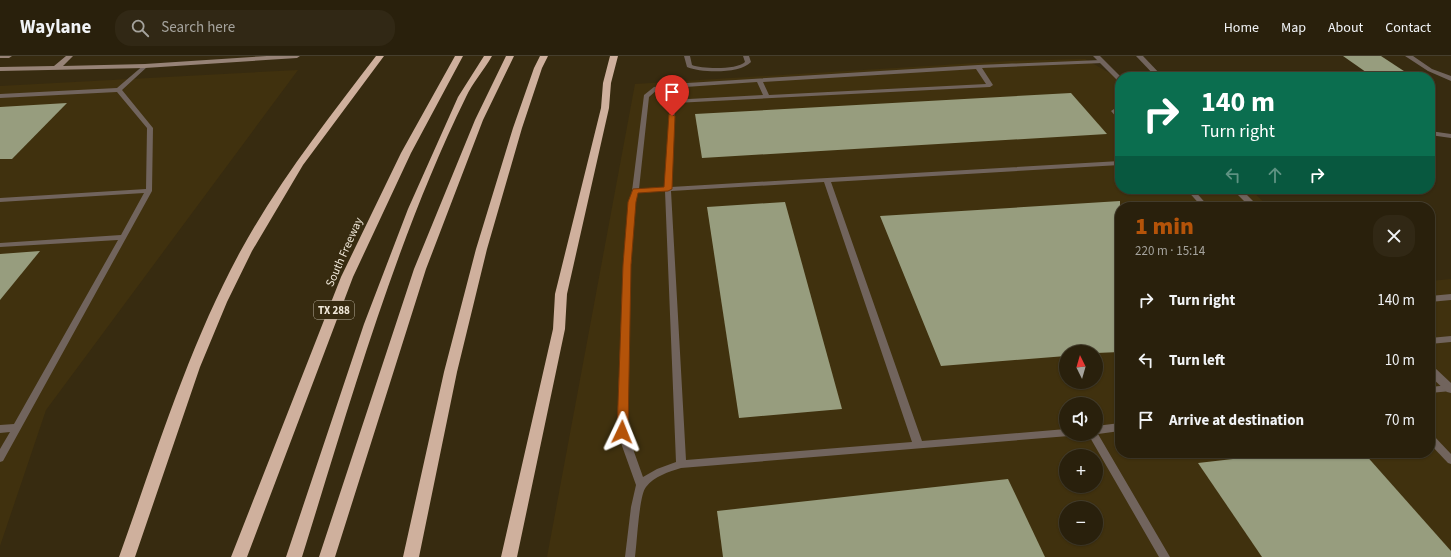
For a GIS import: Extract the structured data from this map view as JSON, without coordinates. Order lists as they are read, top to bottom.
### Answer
{
  "streets": {
    "highway": ["South Freeway", "TX 288"]
  },
  "north": "top",
  "page": {
    "header": "Waylane",
    "search": "Search here",
    "nav": [
      "Home",
      "Map",
      "About",
      "Contact"
    ],
    "turn": ["140 m", "Turn right"],
    "heading": ["1 min", "220 m · 15:14"],
    "list": [
      {
        "name": "Turn right",
        "value": "140 m"
      },
      {
        "name": "Turn left",
        "value": "10 m"
      },
      {
        "name": "Arrive at destination",
        "value": "70 m"
      }
    ],
    "map_buttons": ["+", "−"]
  }
}
